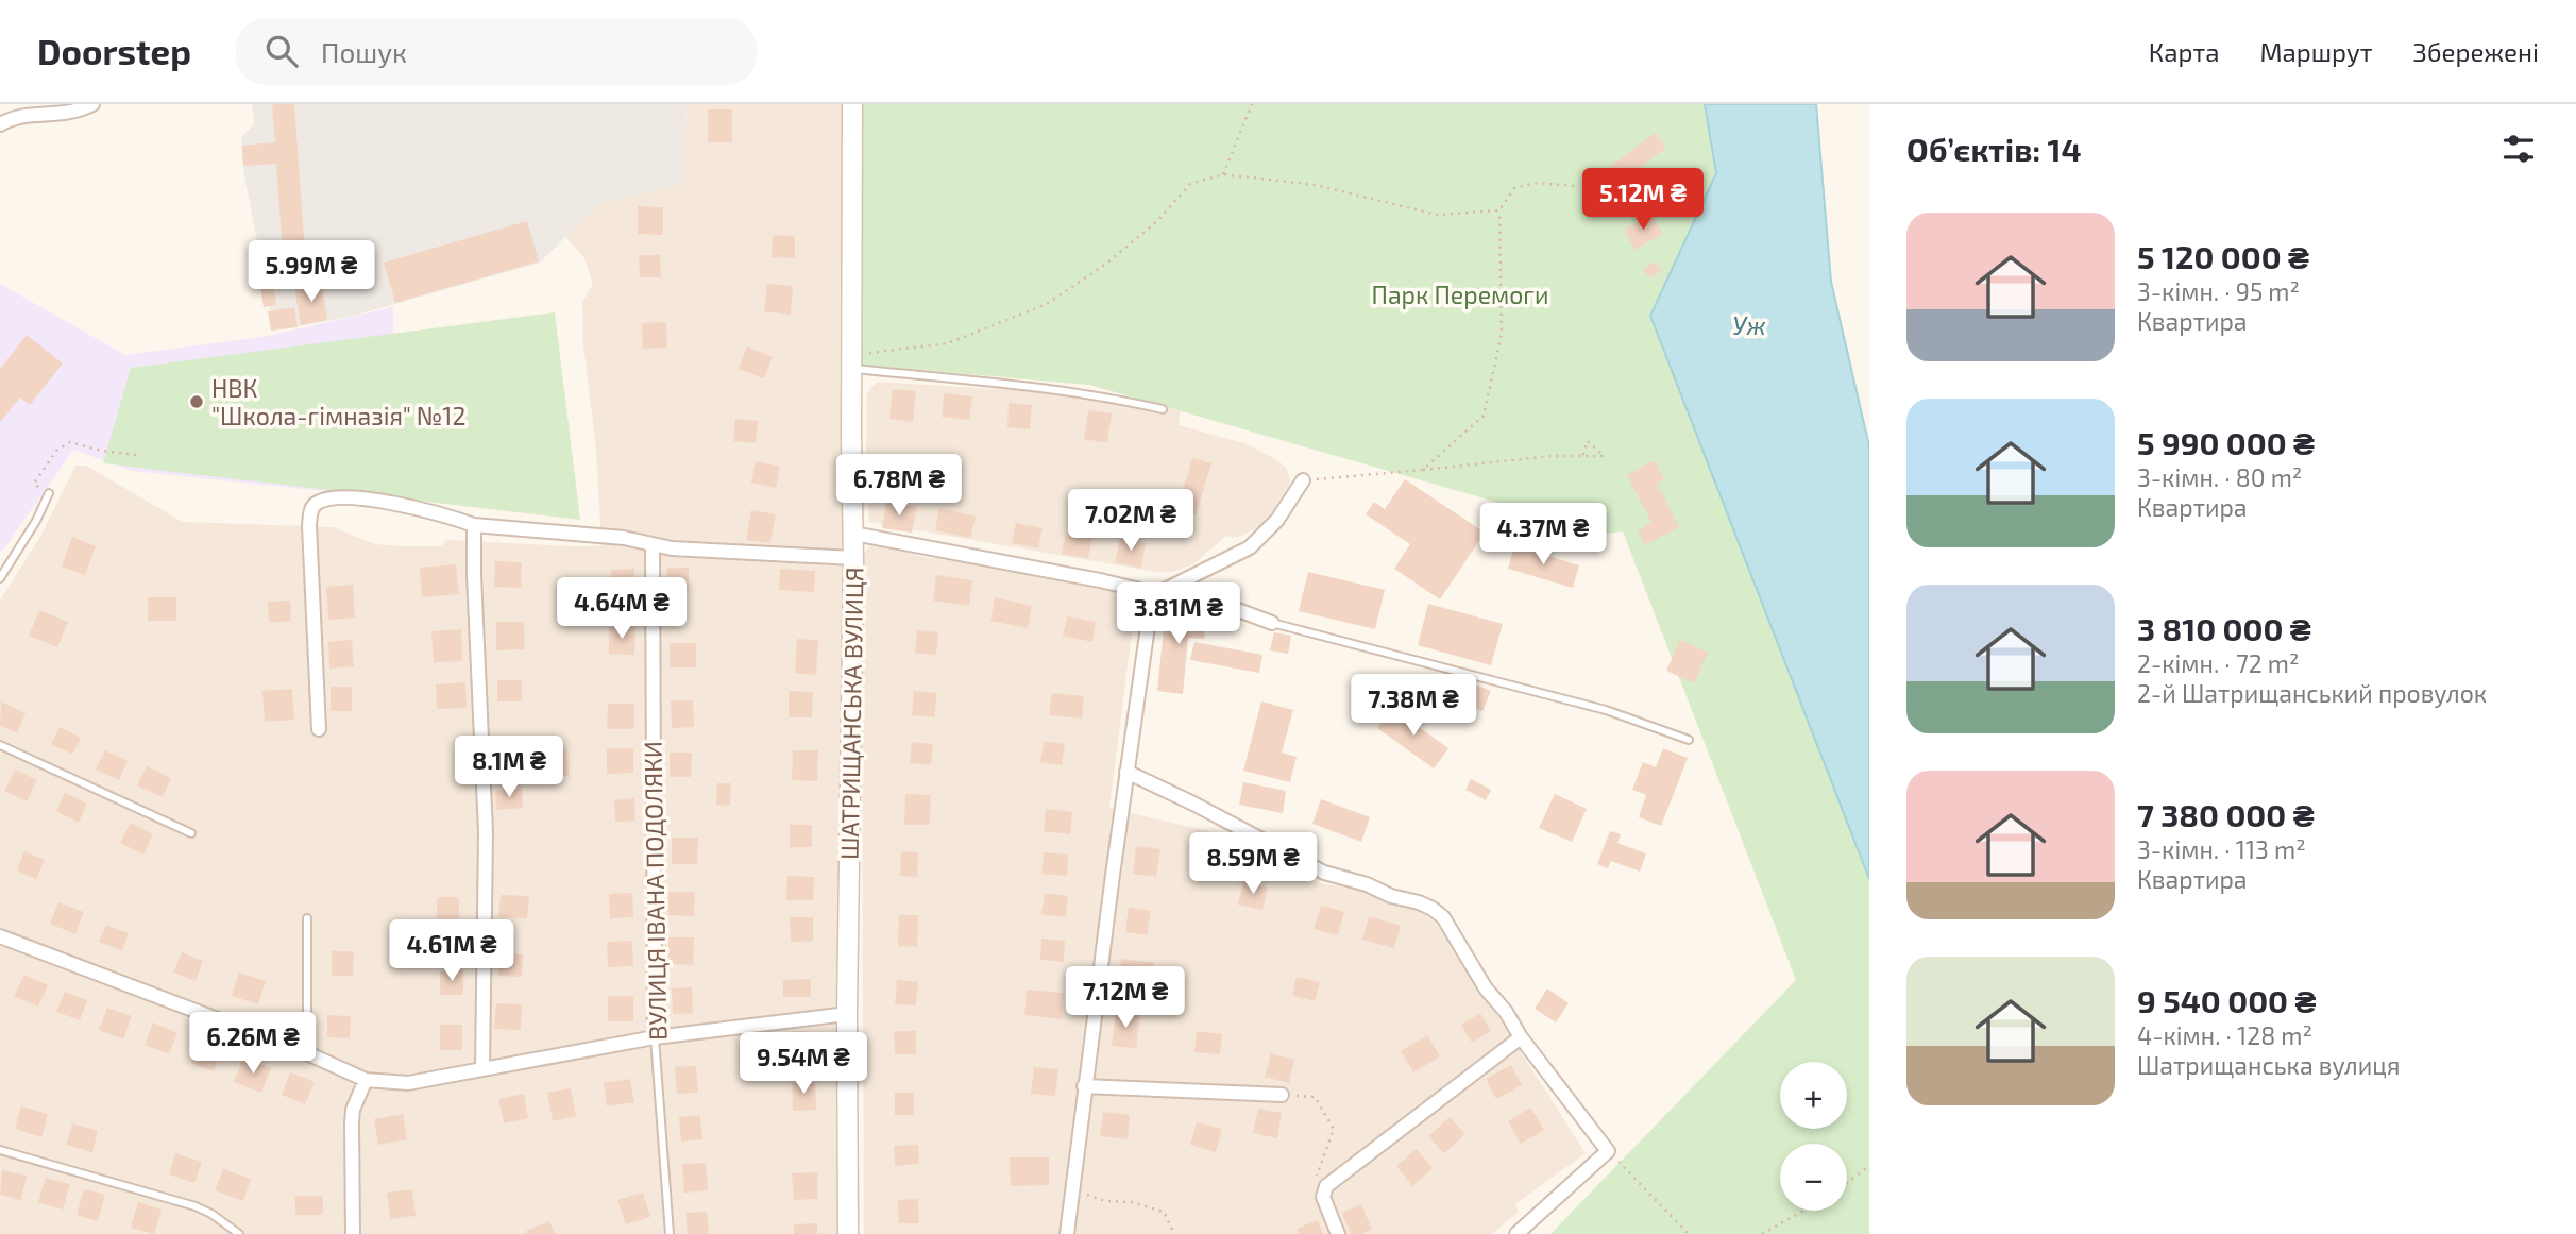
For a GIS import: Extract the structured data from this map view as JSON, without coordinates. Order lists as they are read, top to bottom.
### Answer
{
  "streets": {
    "street": ["ШАТРИЩАНСЬКА ВУЛИЦЯ", "ВУЛИЦЯ ІВАНА ПОДОЛЯКИ"]
  },
  "water": ["Уж"],
  "parks": ["Парк Перемоги"],
  "places": ["НВК \"Школа-гімназія\" №12"],
  "page": {
    "header": "Doorstep",
    "search": "Пошук",
    "nav": ["Карта", "Маршрут", "Збережені"],
    "heading": "Об’єктів: 14",
    "price": [
      "5.12M ₴",
      "5.99M ₴",
      "6.78M ₴",
      "7.02M ₴",
      "4.37M ₴",
      "4.64M ₴",
      "3.81M ₴",
      "7.38M ₴",
      "8.1M ₴",
      "8.59M ₴",
      "4.61M ₴",
      "7.12M ₴",
      "6.26M ₴",
      "9.54M ₴"
    ],
    "list": [
      {
        "name": "5 120 000 ₴",
        "note": "3-кімн. · 95 m² · Квартира"
      },
      {
        "name": "5 990 000 ₴",
        "note": "3-кімн. · 80 m² · Квартира"
      },
      {
        "name": "3 810 000 ₴",
        "note": "2-кімн. · 72 m² · 2-й Шатрищанський провулок"
      },
      {
        "name": "7 380 000 ₴",
        "note": "3-кімн. · 113 m² · Квартира"
      },
      {
        "name": "9 540 000 ₴",
        "note": "4-кімн. · 128 m² · Шатрищанська вулиця"
      }
    ],
    "map_buttons": ["+", "−"]
  }
}
